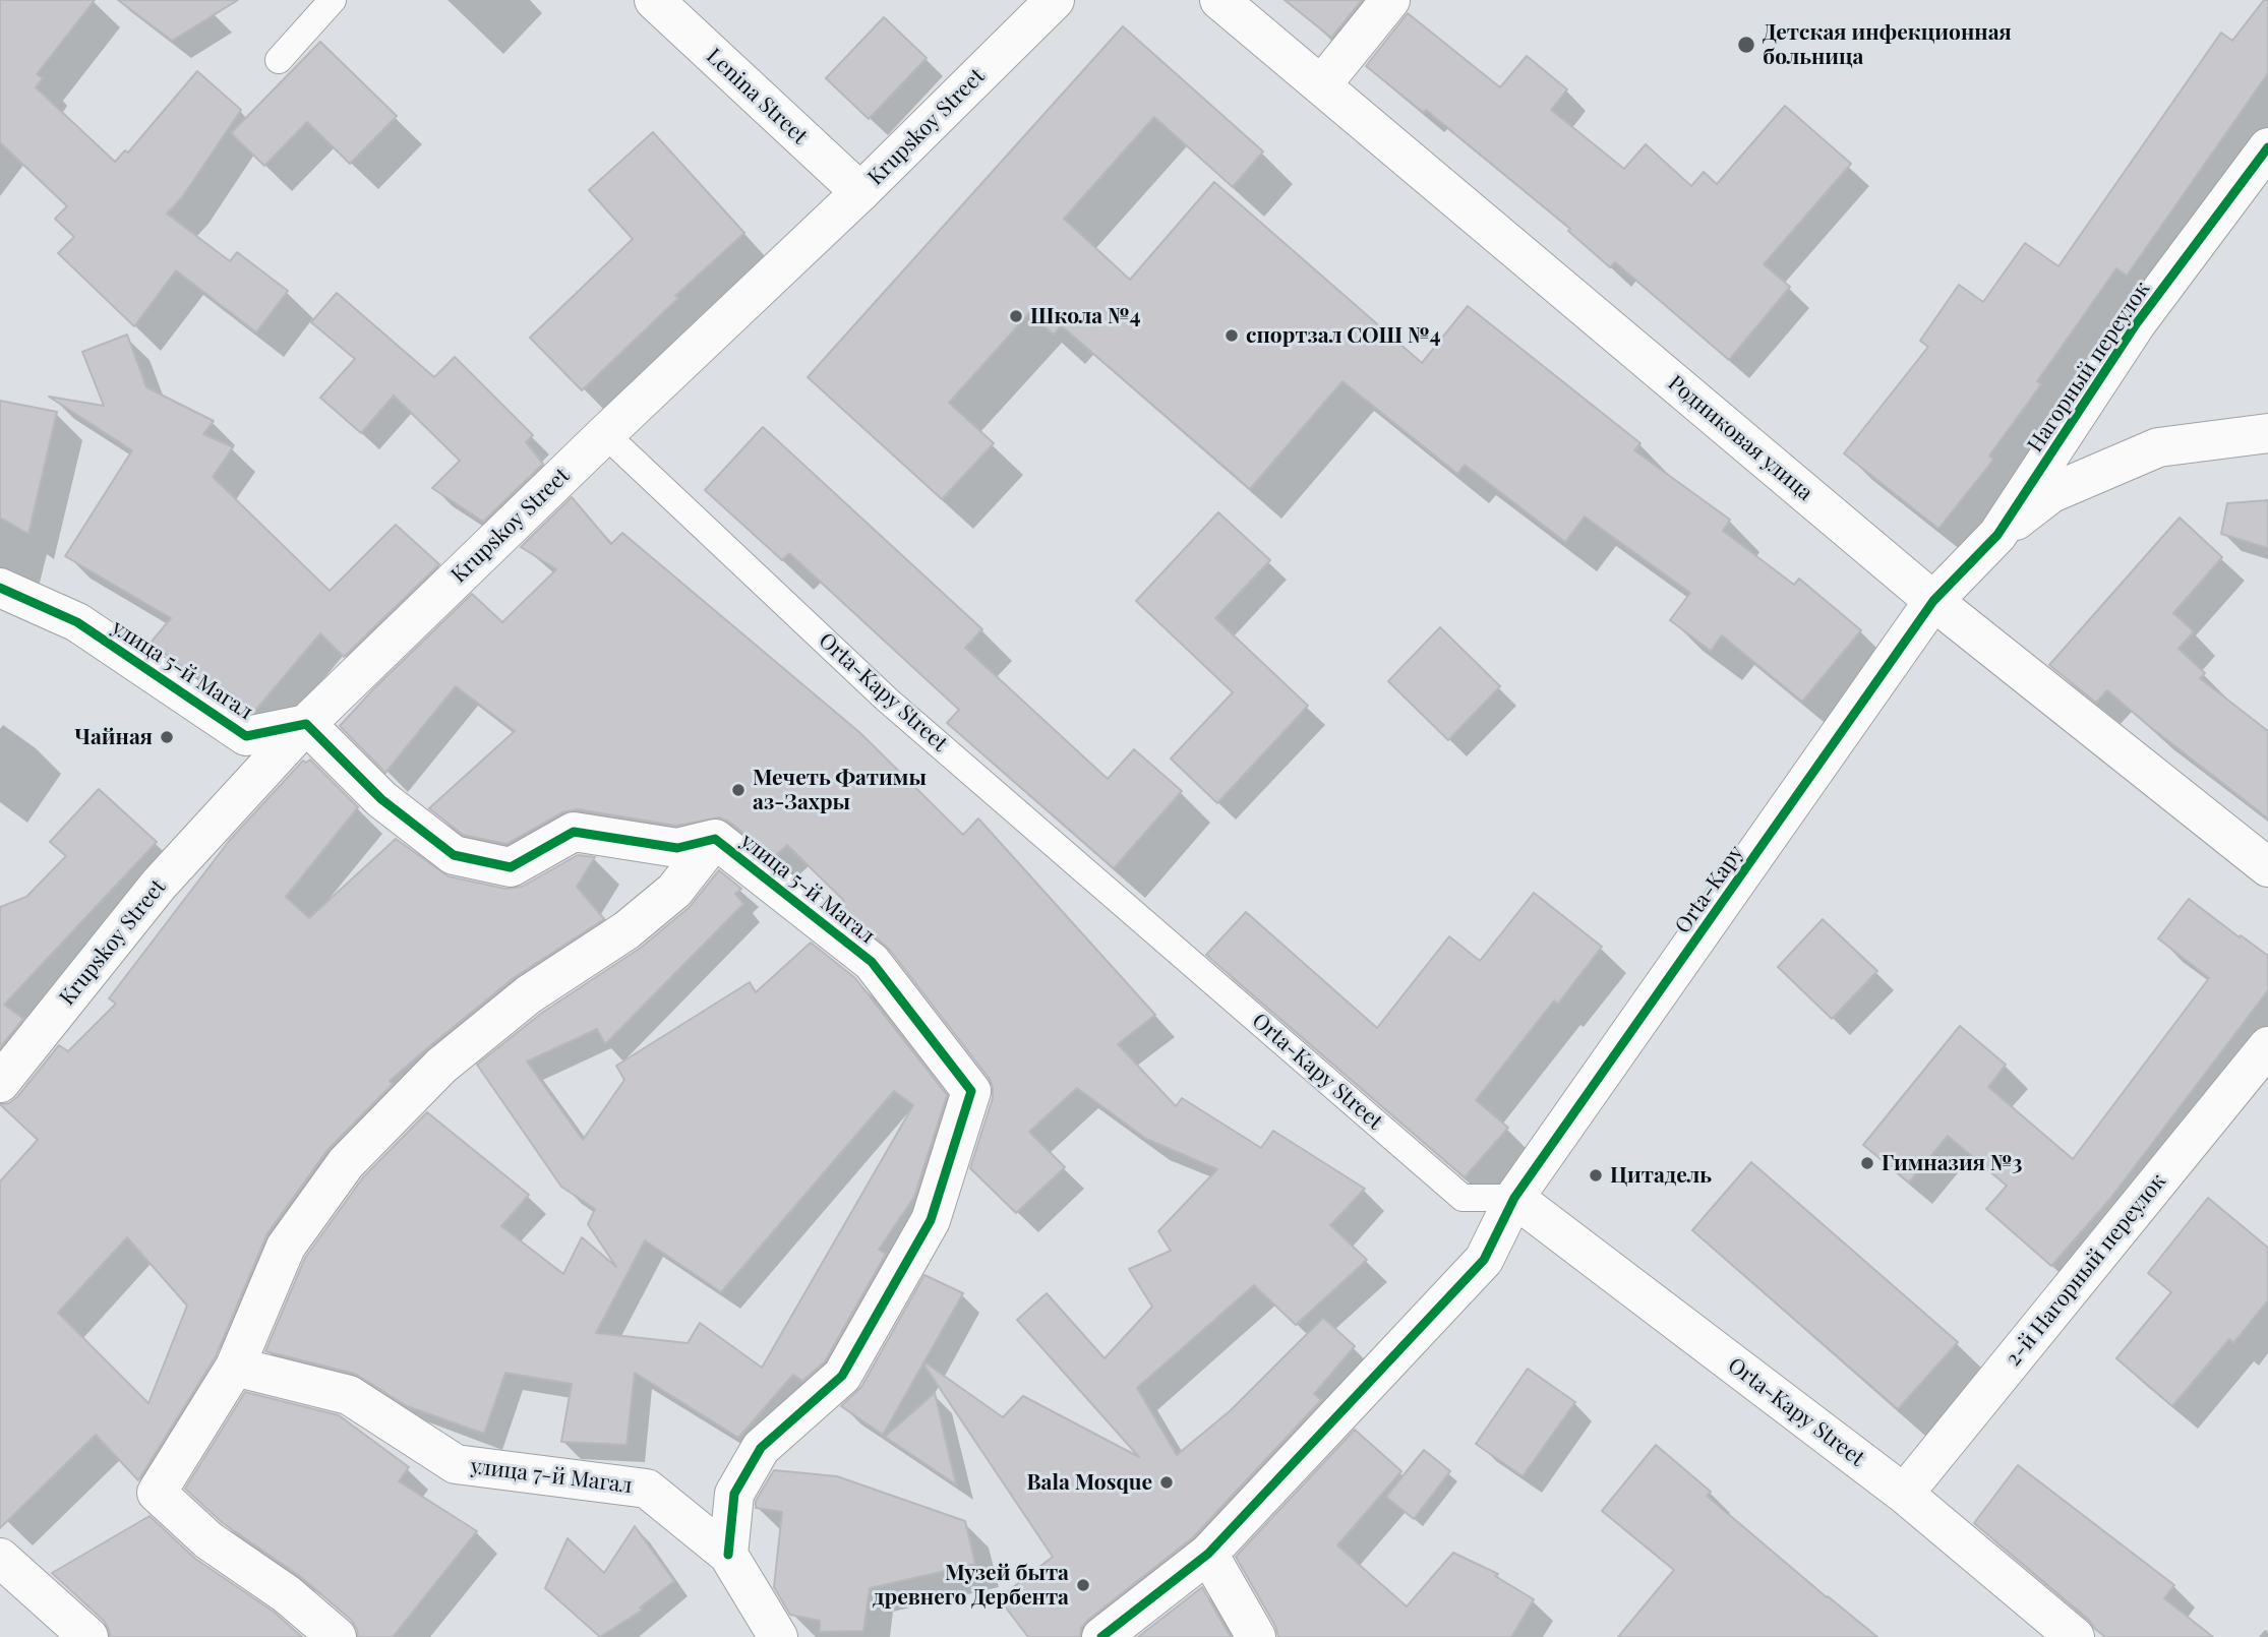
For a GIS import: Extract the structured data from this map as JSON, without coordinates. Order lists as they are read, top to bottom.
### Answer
{
  "streets": {
    "street": [
      "Lenina Street",
      "Krupskoy Street",
      "Нагорный переулок",
      "Родниковая улица",
      "улица 5-й Магал",
      "Orta-Kapy Street",
      "Orta-Kapy",
      "2-й Нагорный переулок",
      "улица 7-й Магал"
    ]
  },
  "crossings": [
    ["Lenina Street", "Krupskoy Street"],
    ["Krupskoy Street", "улица 5-й Магал"],
    ["Krupskoy Street", "Orta-Kapy Street"],
    ["Нагорный переулок", "Родниковая улица"],
    ["Нагорный переулок", "Orta-Kapy"],
    ["Родниковая улица", "Orta-Kapy"],
    ["улица 5-й Магал", "улица 7-й Магал"],
    ["Orta-Kapy Street", "Orta-Kapy"],
    ["Orta-Kapy Street", "2-й Нагорный переулок"]
  ],
  "places": [
    "Детская инфекционная больница",
    "Школа №4",
    "спортзал СОШ №4",
    "Чайная",
    "Мечеть Фатимы аз-Захры",
    "Гимназия №3",
    "Цитадель",
    "Bala Mosque",
    "Музей быта древнего Дербента"
  ]
}
